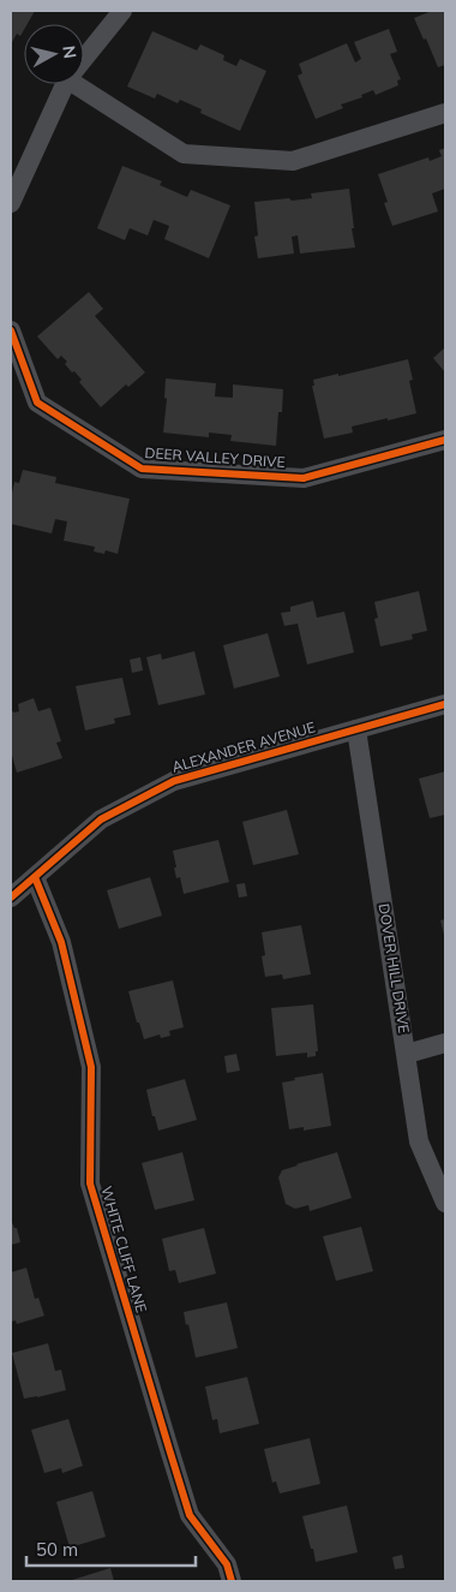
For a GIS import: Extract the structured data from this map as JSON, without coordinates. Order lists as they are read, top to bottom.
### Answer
{
  "streets": {
    "street": [
      "DEER VALLEY DRIVE",
      "ALEXANDER AVENUE",
      "DOVER HILL DRIVE",
      "WHITE CLIFF LANE"
    ]
  },
  "crossings": [
    ["ALEXANDER AVENUE", "DOVER HILL DRIVE"],
    ["ALEXANDER AVENUE", "WHITE CLIFF LANE"]
  ],
  "scale_bar": "50 m",
  "north": "right"
}
